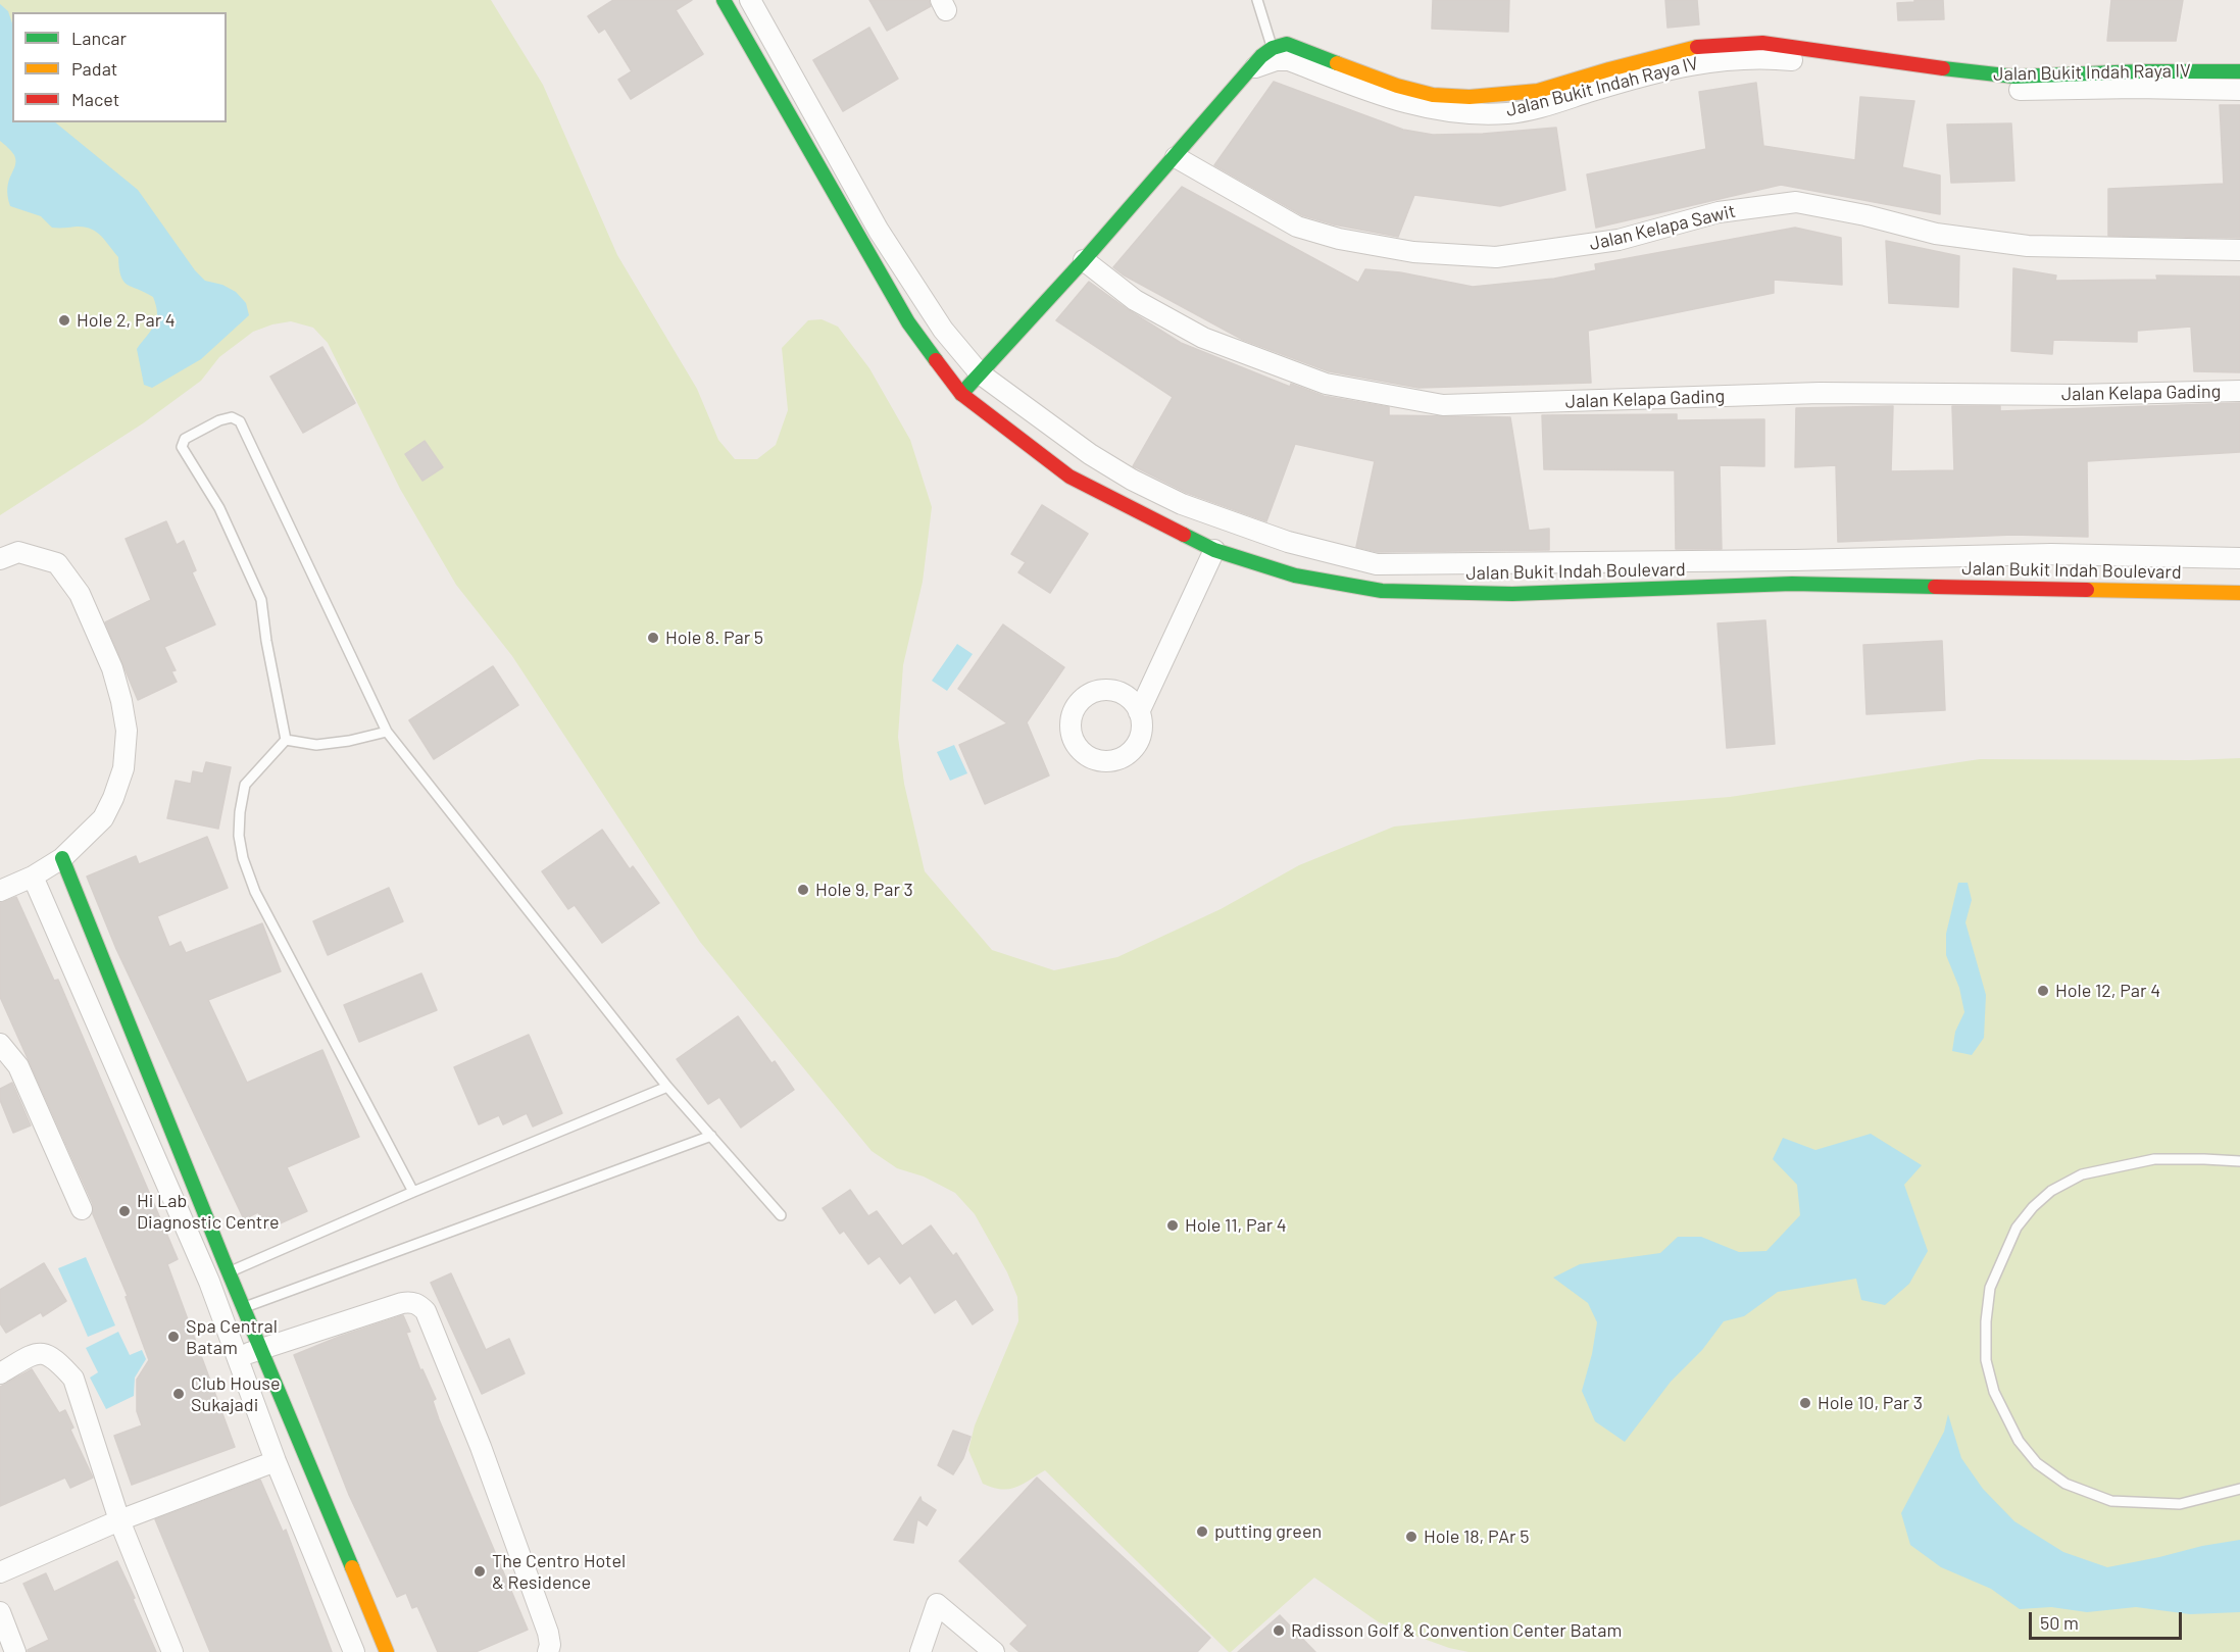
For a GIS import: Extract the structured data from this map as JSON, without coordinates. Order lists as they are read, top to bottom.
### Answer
{
  "streets": {
    "street": [
      "Jalan Bukit Indah Raya IV",
      "Jalan Kelapa Sawit",
      "Jalan Kelapa Gading",
      "Jalan Bukit Indah Boulevard"
    ]
  },
  "places": [
    "Hole 2, Par 4",
    "Hole 8. Par 5",
    "Hole 9, Par 3",
    "Hole 12, Par 4",
    "Hi Lab Diagnostic Centre",
    "Hole 11, Par 4",
    "Spa Central Batam",
    "Club House Sukajadi",
    "Hole 10, Par 3",
    "putting green",
    "Hole 18, PAr 5",
    "The Centro Hotel & Residence",
    "Radisson Golf & Convention Center Batam"
  ],
  "legend": ["Lancar", "Padat", "Macet"],
  "scale_bar": "50 m"
}
